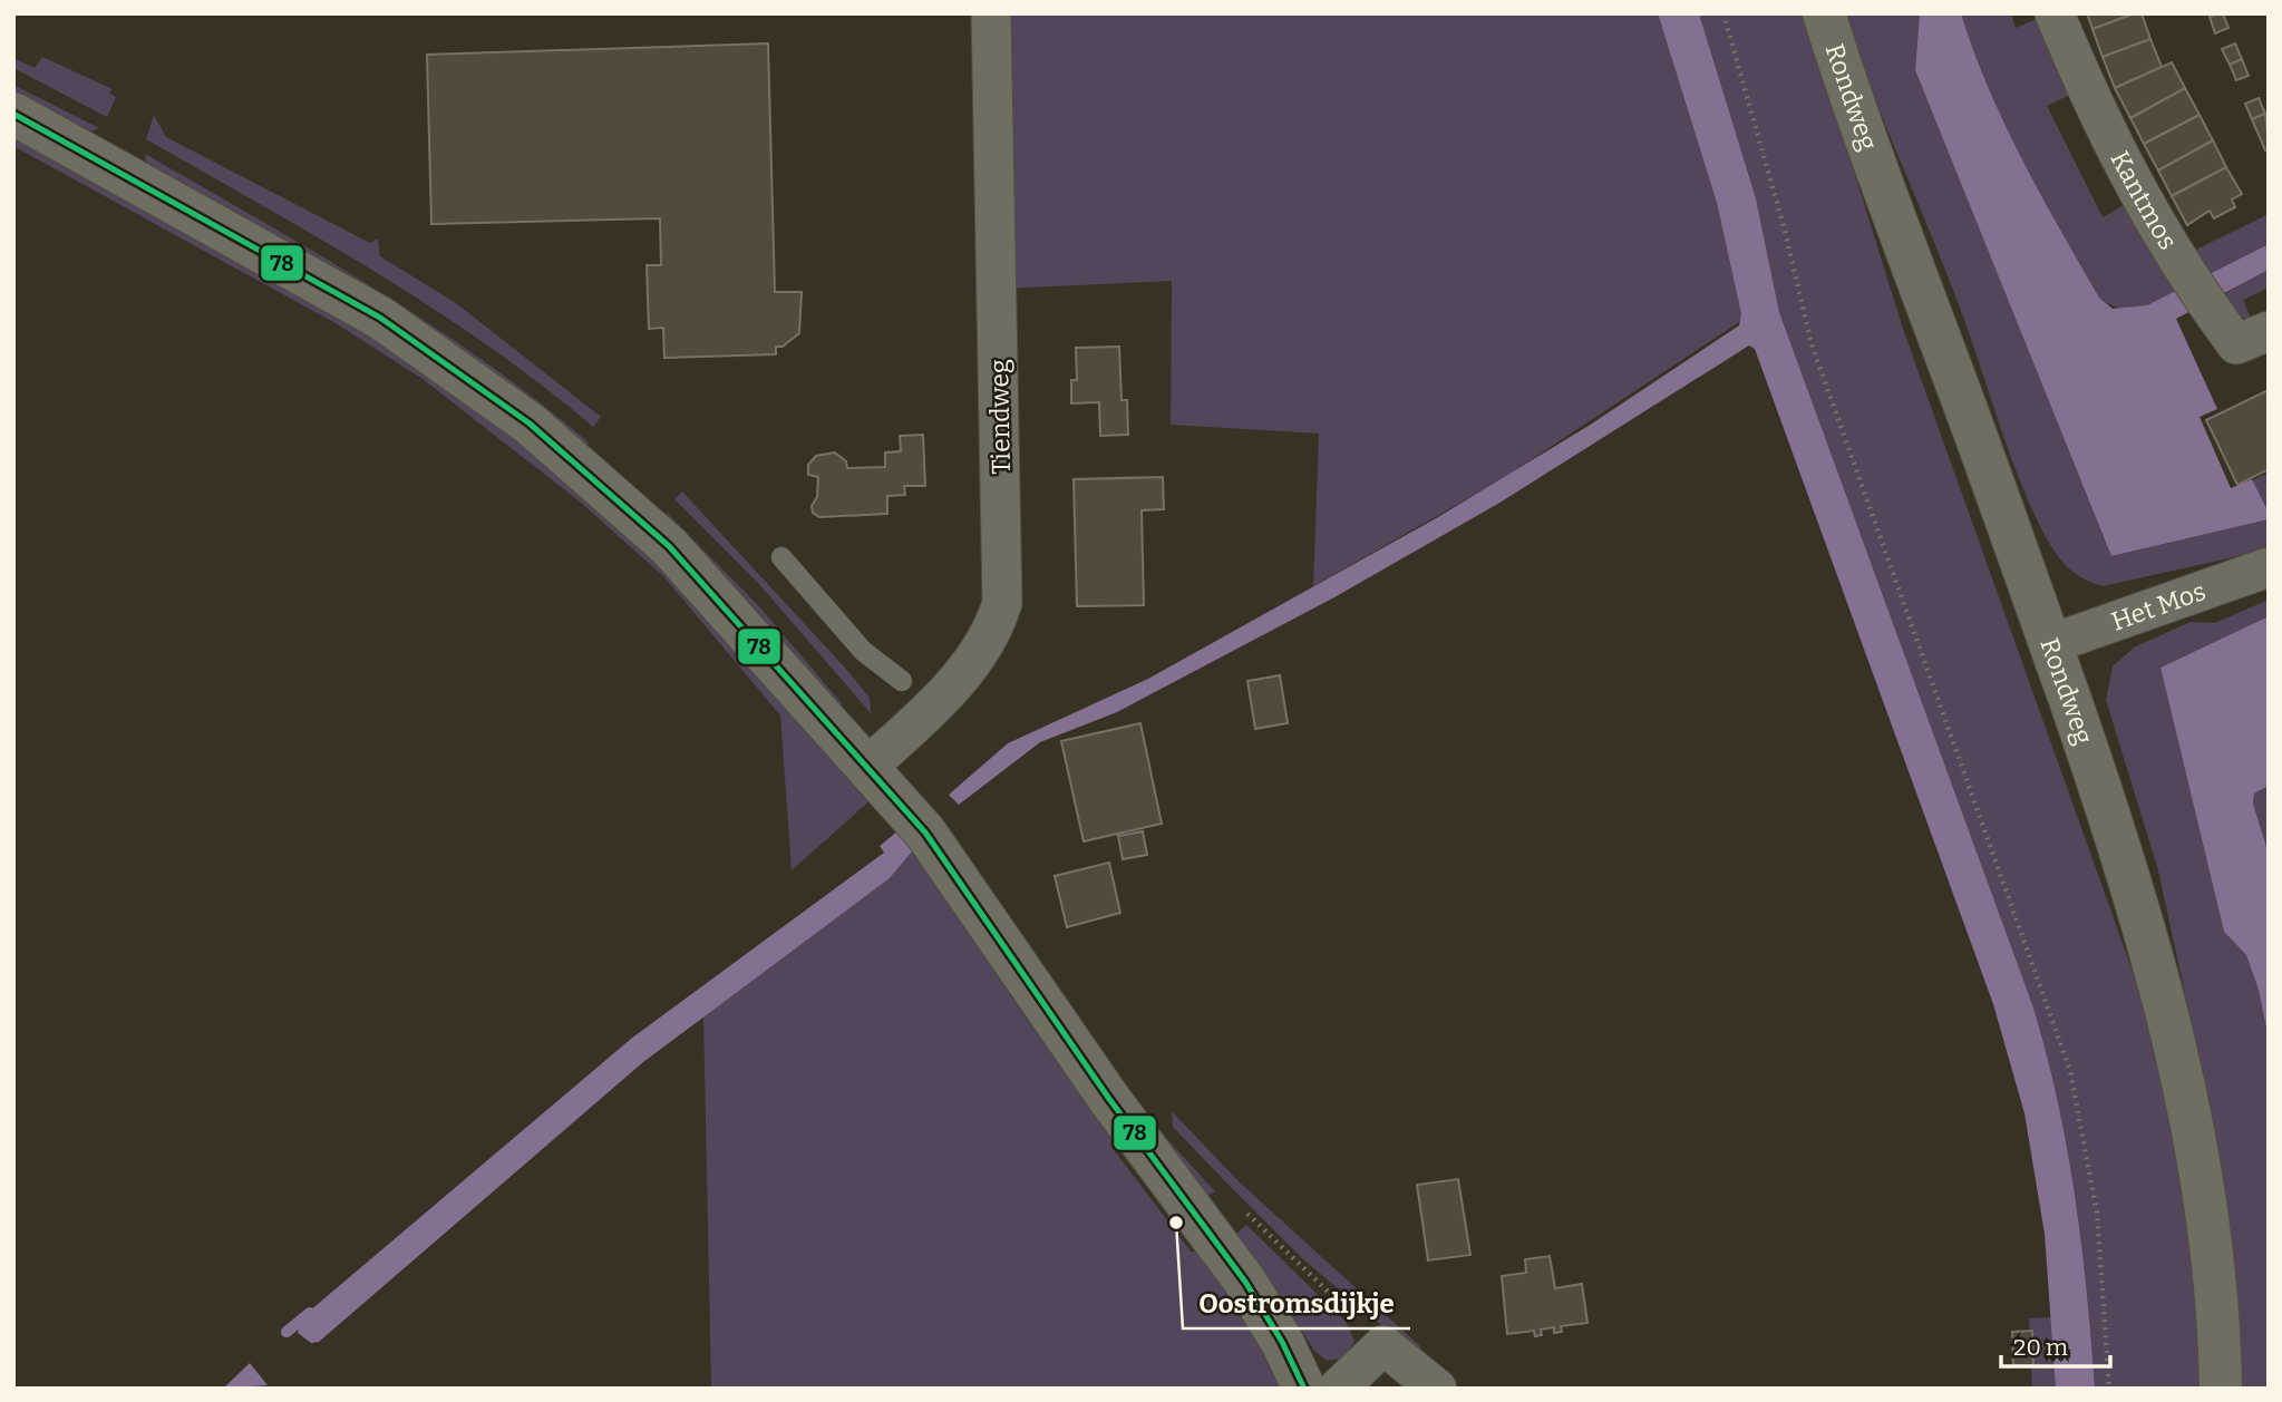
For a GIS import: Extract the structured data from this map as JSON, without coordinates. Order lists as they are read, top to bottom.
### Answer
{
  "streets": {
    "street": [
      "Rondweg",
      "Kantmos",
      "Tiendweg",
      "Het Mos"
    ]
  },
  "crossings": [
    ["Rondweg", "Het Mos"]
  ],
  "places": ["Oostromsdijkje"],
  "lines": ["transit line 78"],
  "scale_bar": "20 m"
}
